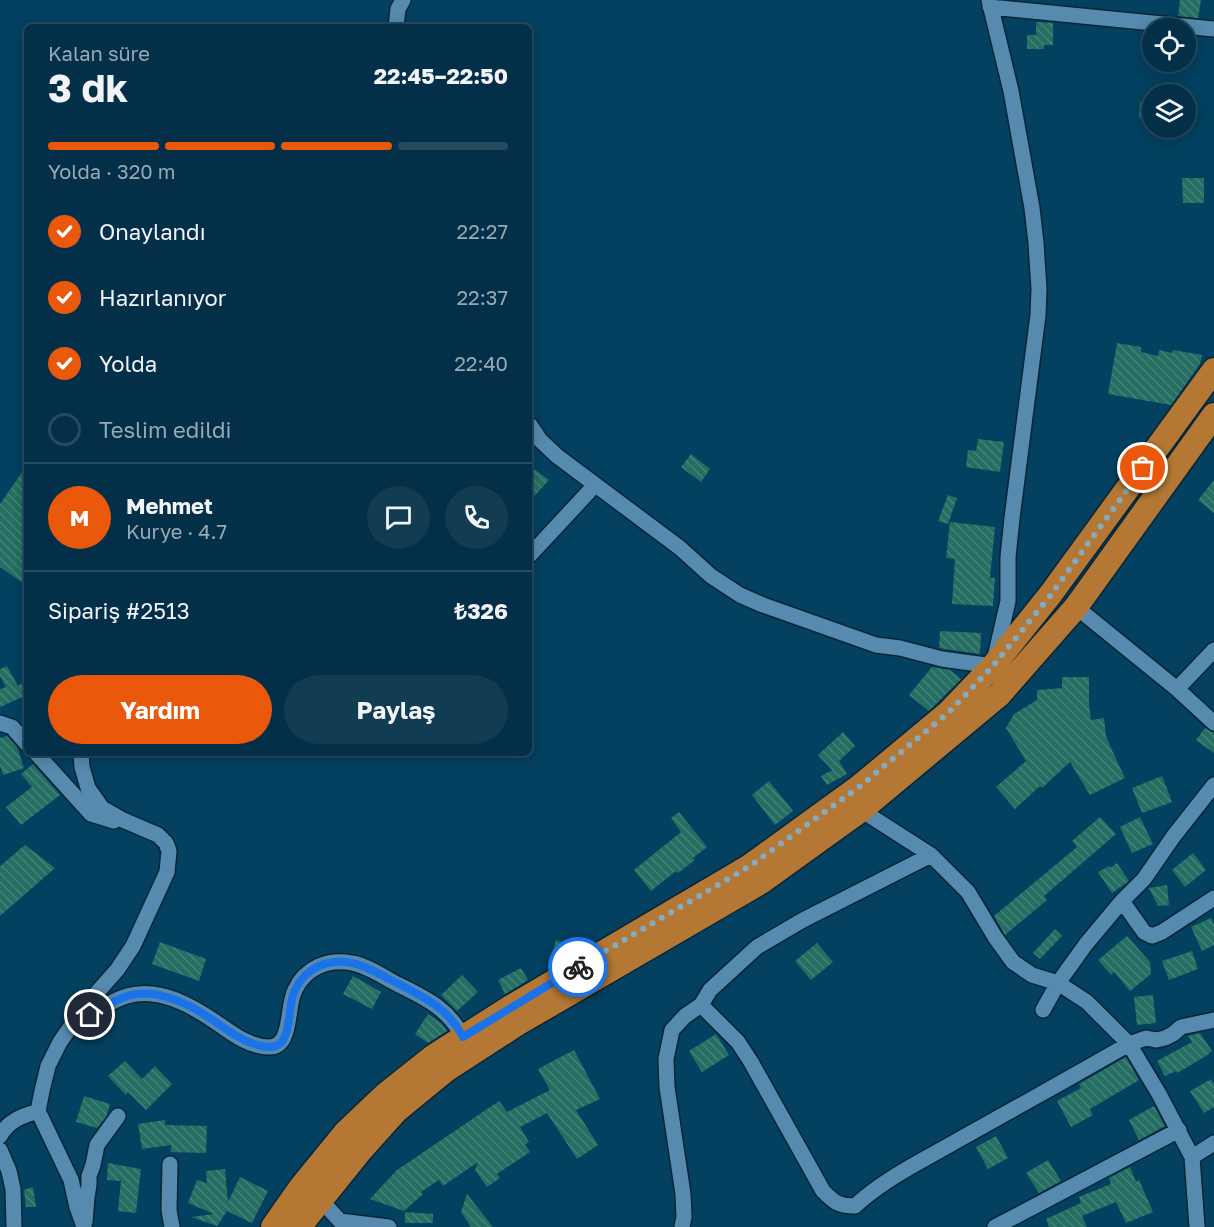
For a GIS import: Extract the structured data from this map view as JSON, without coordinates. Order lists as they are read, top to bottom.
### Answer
{
  "page": {
    "heading": ["3 dk", "Kalan süre", "22:45–22:50"],
    "panel": [
      "Mehmet",
      "Kurye · 4.7",
      "Sipariş #2513",
      "₺326"
    ],
    "bar": "Yolda · 320 m",
    "list": [
      ["Onaylandı", "22:27"],
      ["Hazırlanıyor", "22:37"],
      ["Yolda", "22:40"],
      "Teslim edildi"
    ],
    "round": "M",
    "buttons": ["Yardım", "Paylaş"]
  }
}
